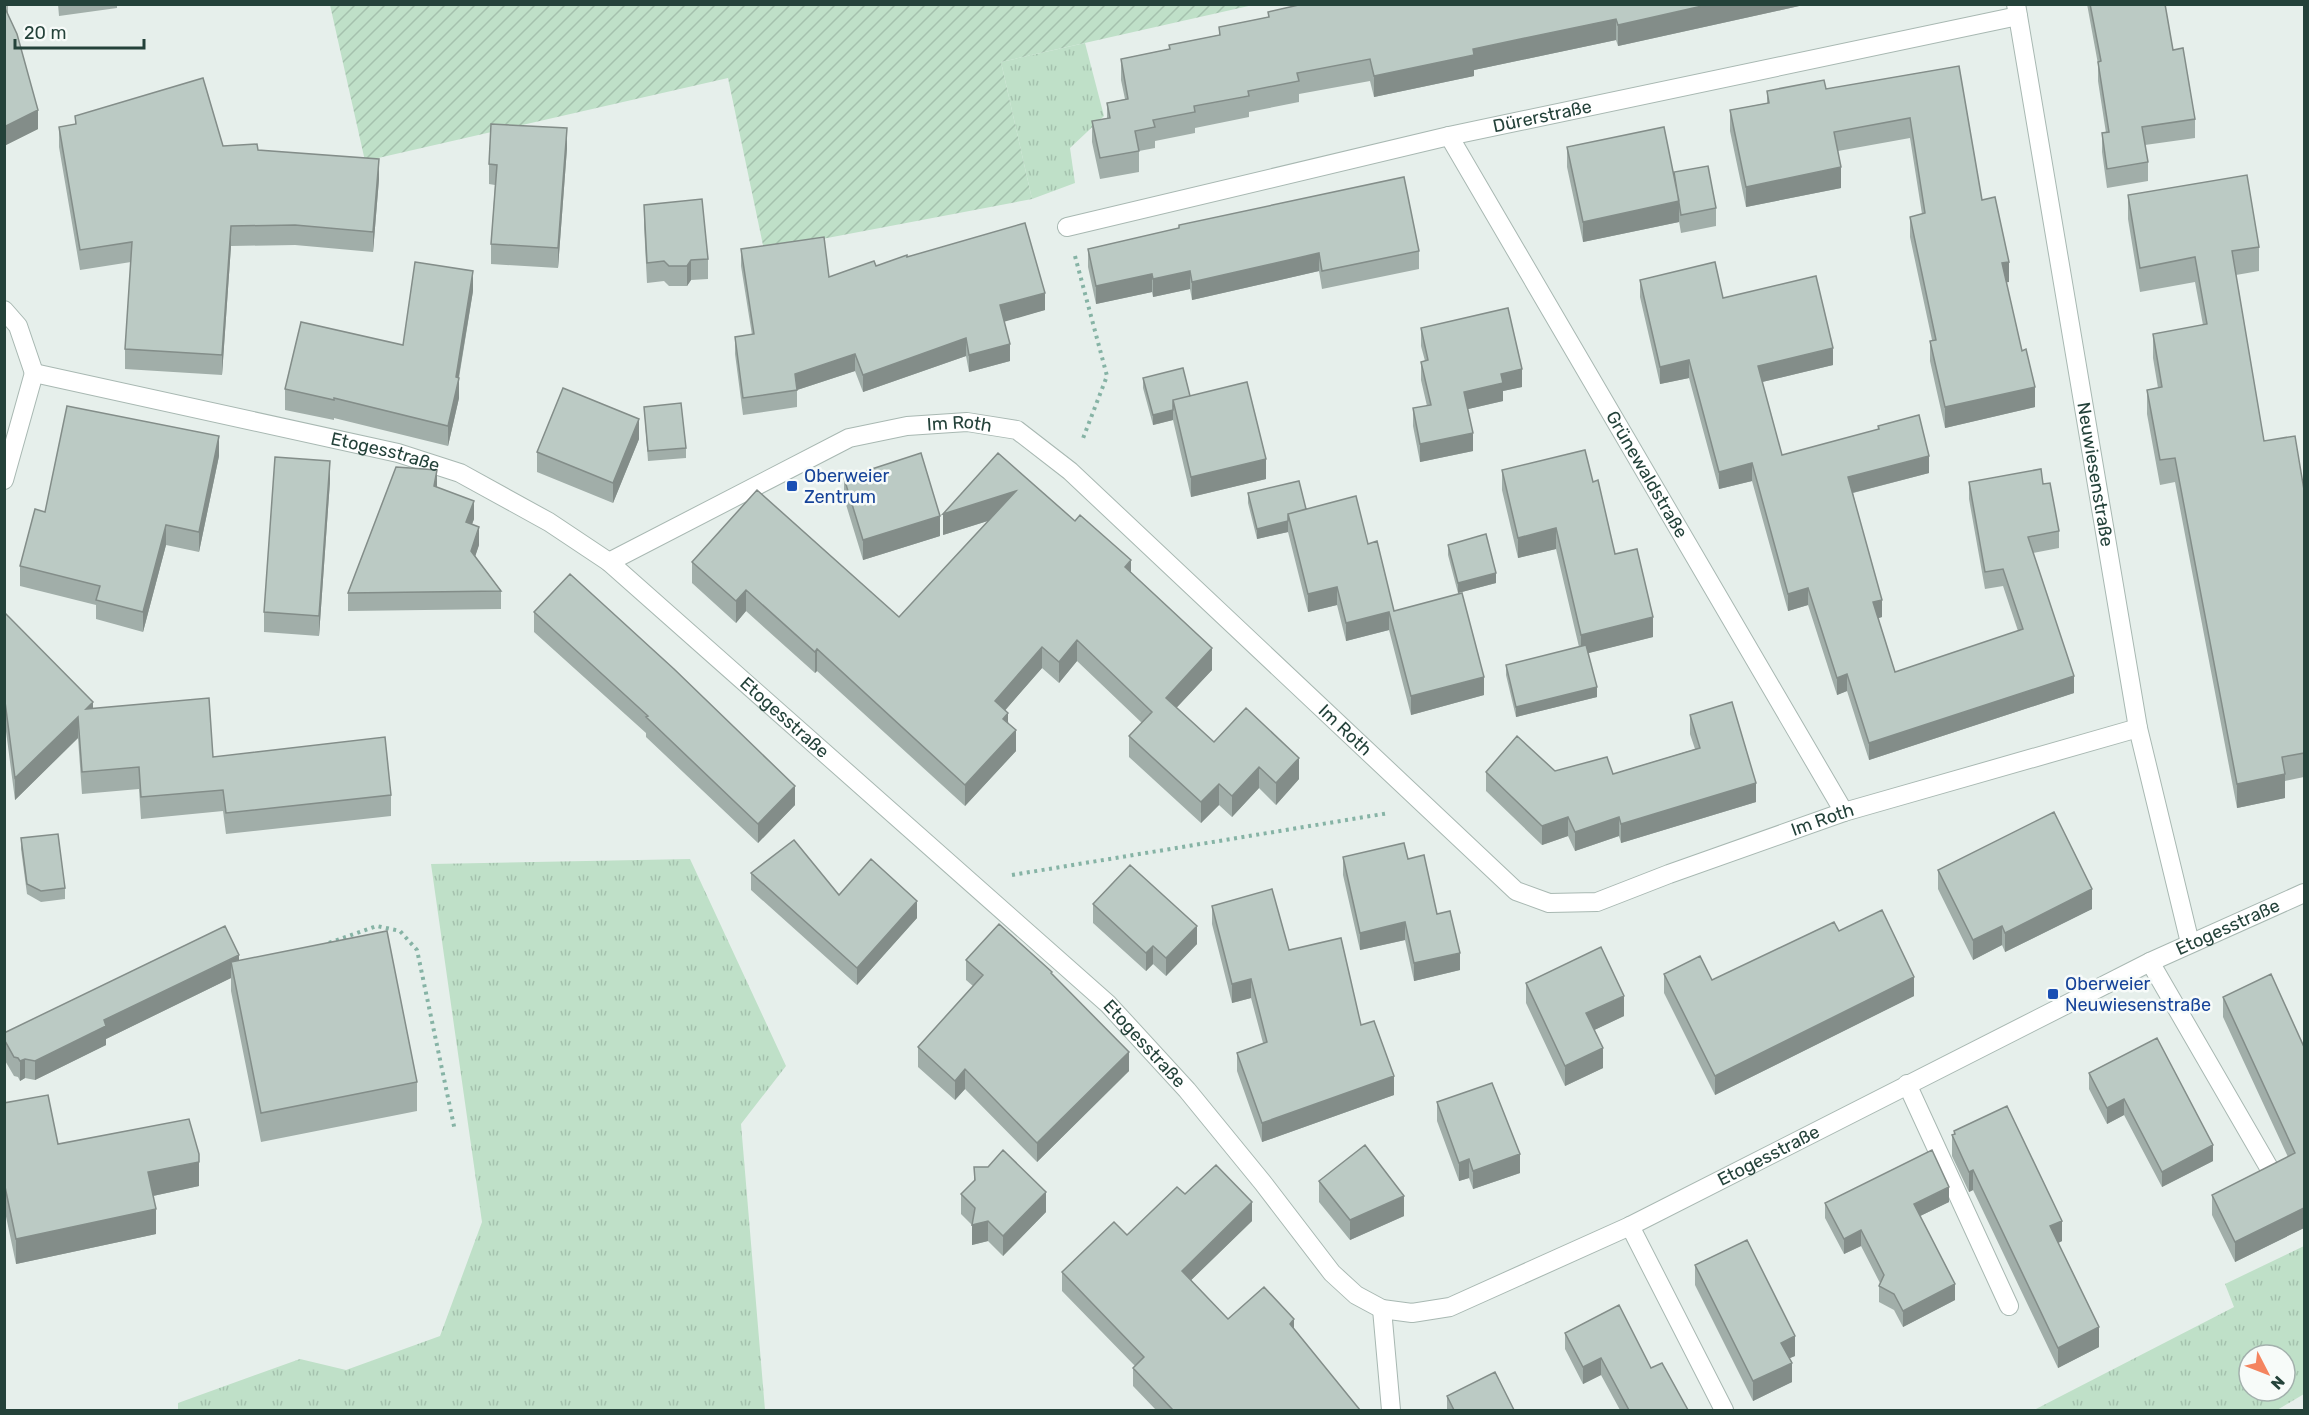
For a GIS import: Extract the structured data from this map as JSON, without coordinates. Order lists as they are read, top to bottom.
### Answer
{
  "streets": {
    "street": [
      "Dürerstraße",
      "Im Roth",
      "Etogesstraße",
      "Grünewaldstraße",
      "Neuwiesenstraße"
    ]
  },
  "crossings": [
    ["Dürerstraße", "Grünewaldstraße"],
    ["Dürerstraße", "Neuwiesenstraße"],
    ["Im Roth", "Etogesstraße"],
    ["Im Roth", "Grünewaldstraße"],
    ["Im Roth", "Neuwiesenstraße"],
    ["Etogesstraße", "Neuwiesenstraße"]
  ],
  "places": {
    "transit": ["Oberweier Zentrum", "Oberweier Neuwiesenstraße"]
  },
  "scale_bar": "20 m",
  "north": "bottom right"
}
